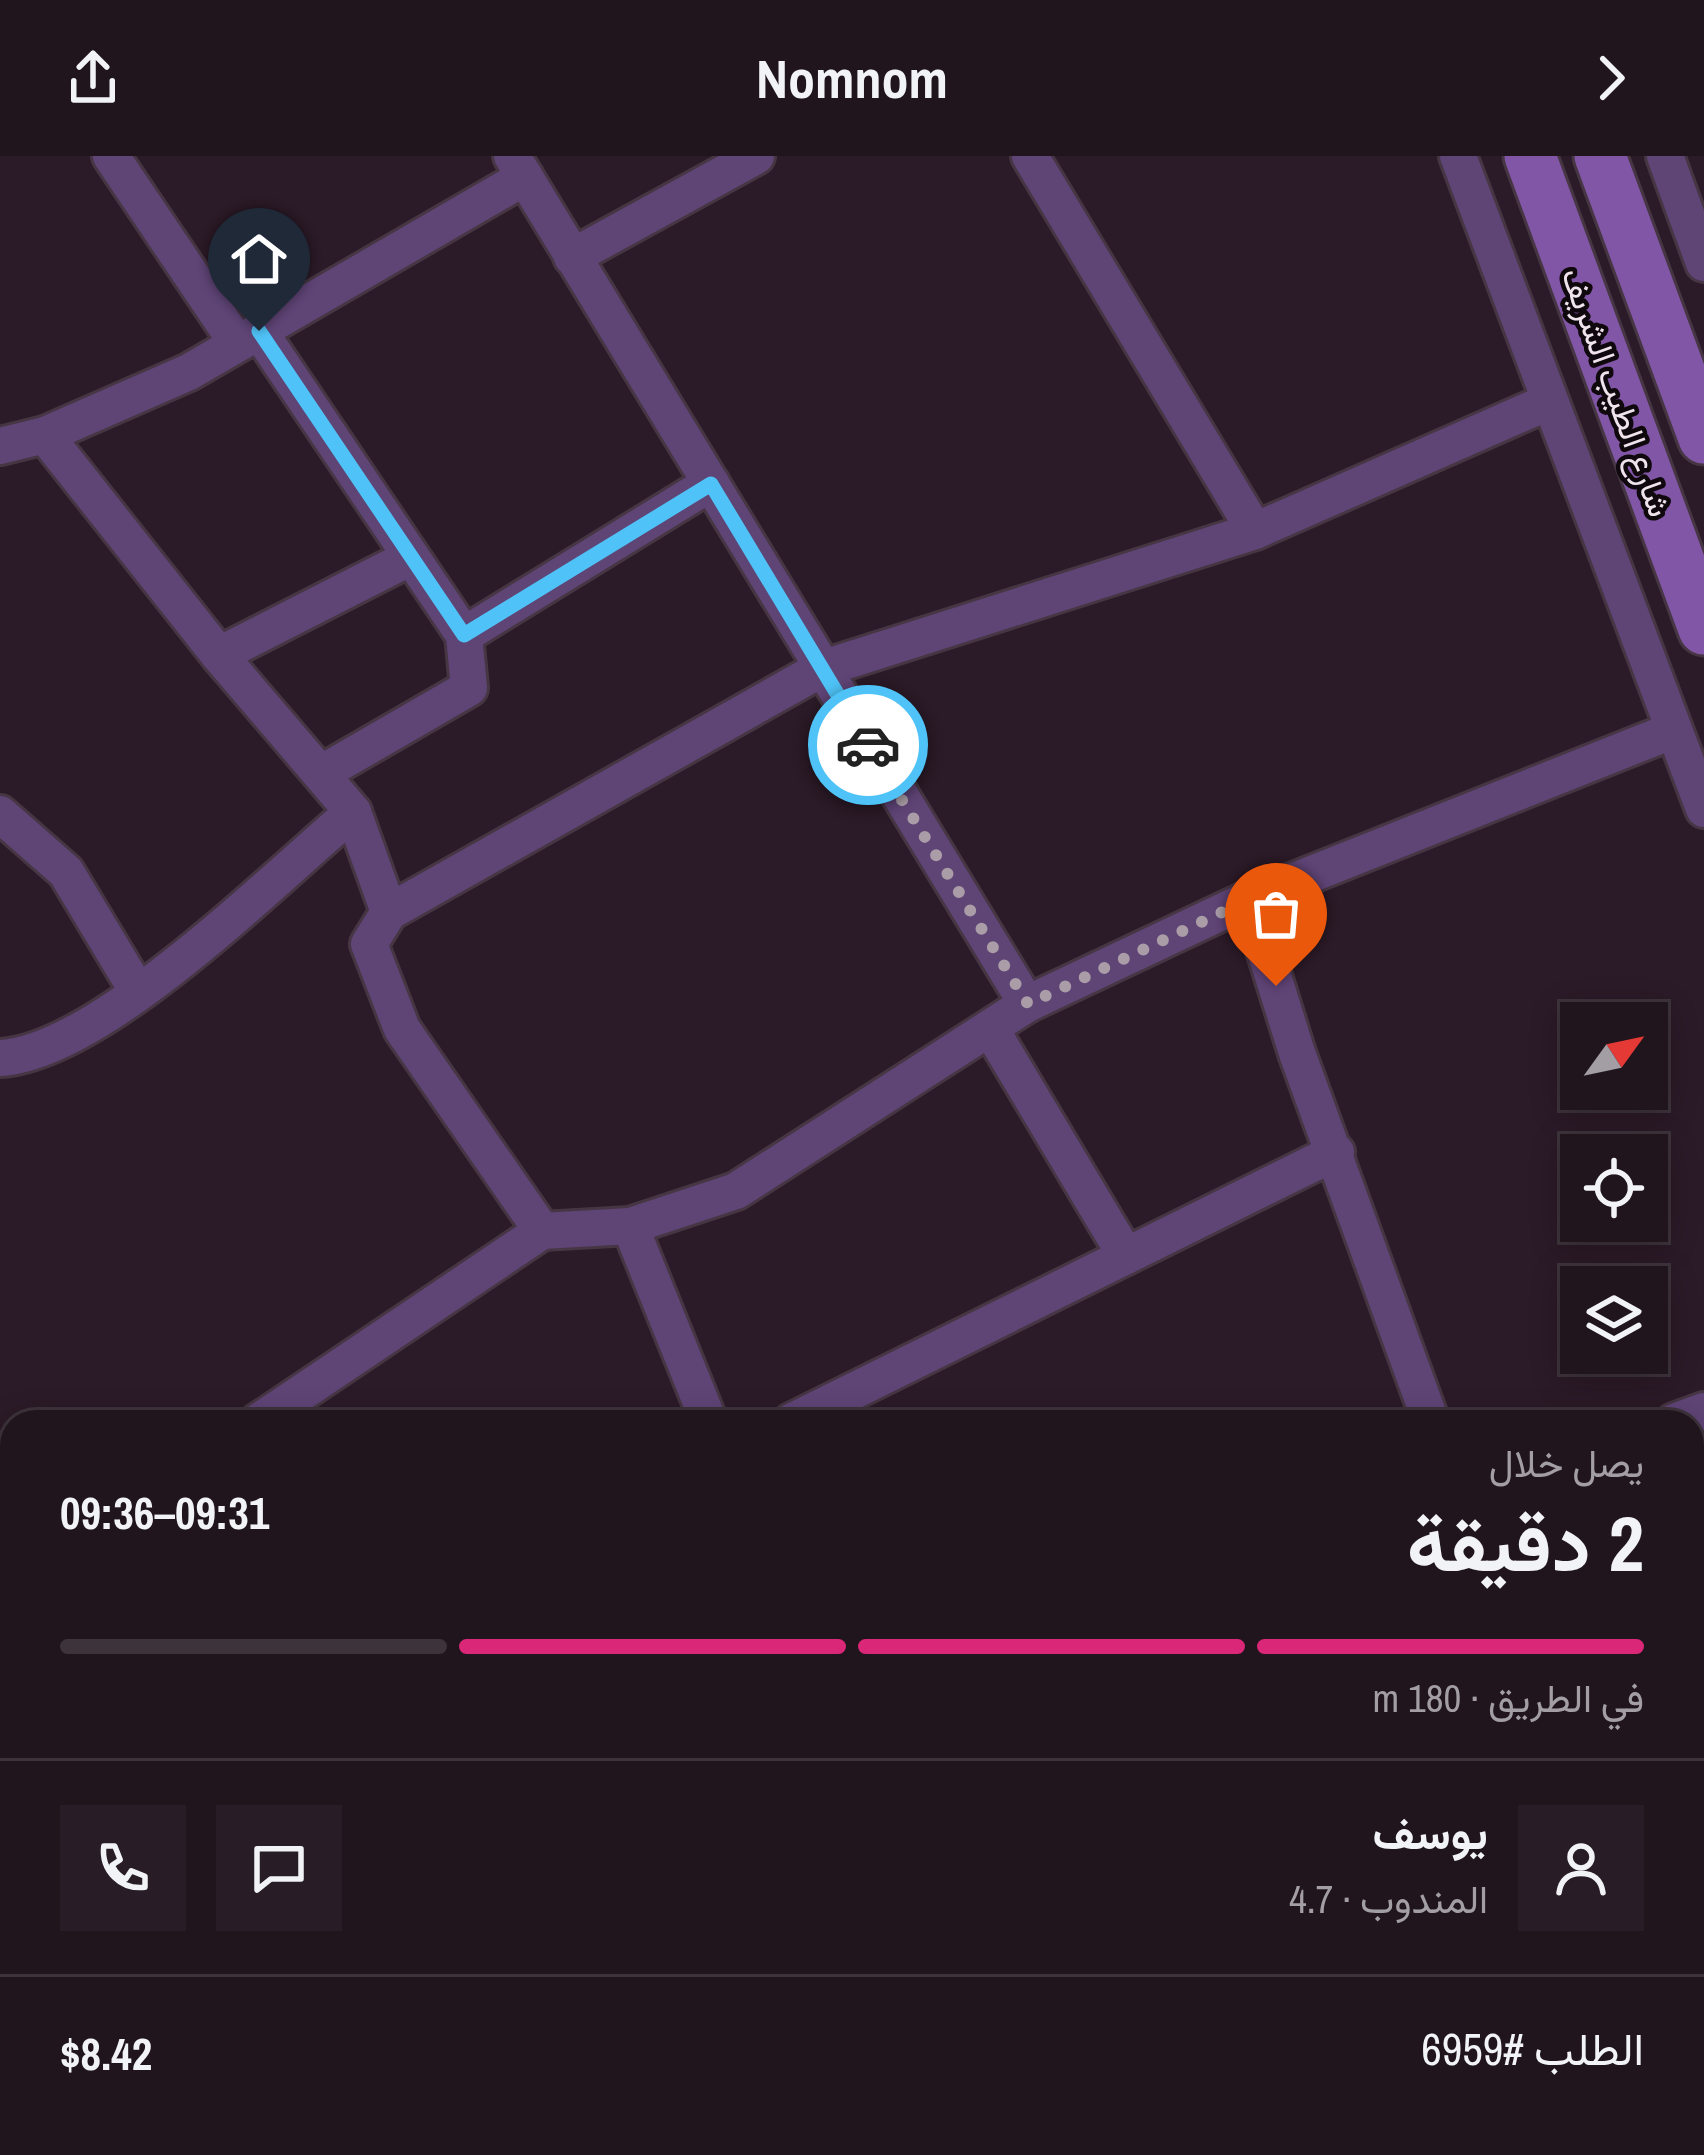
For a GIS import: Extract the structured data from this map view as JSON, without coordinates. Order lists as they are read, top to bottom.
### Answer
{
  "streets": {
    "main road": ["شارع الطيب الشريف"]
  },
  "north": "top right",
  "page": {
    "header": "Nomnom",
    "heading": ["2 دقيقة", "يصل خلال", "09:31–09:36"],
    "panel": [
      "يوسف",
      "المندوب · 4.7",
      "الطلب #6959",
      "$8.42"
    ],
    "bar": "في الطريق · 180 m"
  }
}
